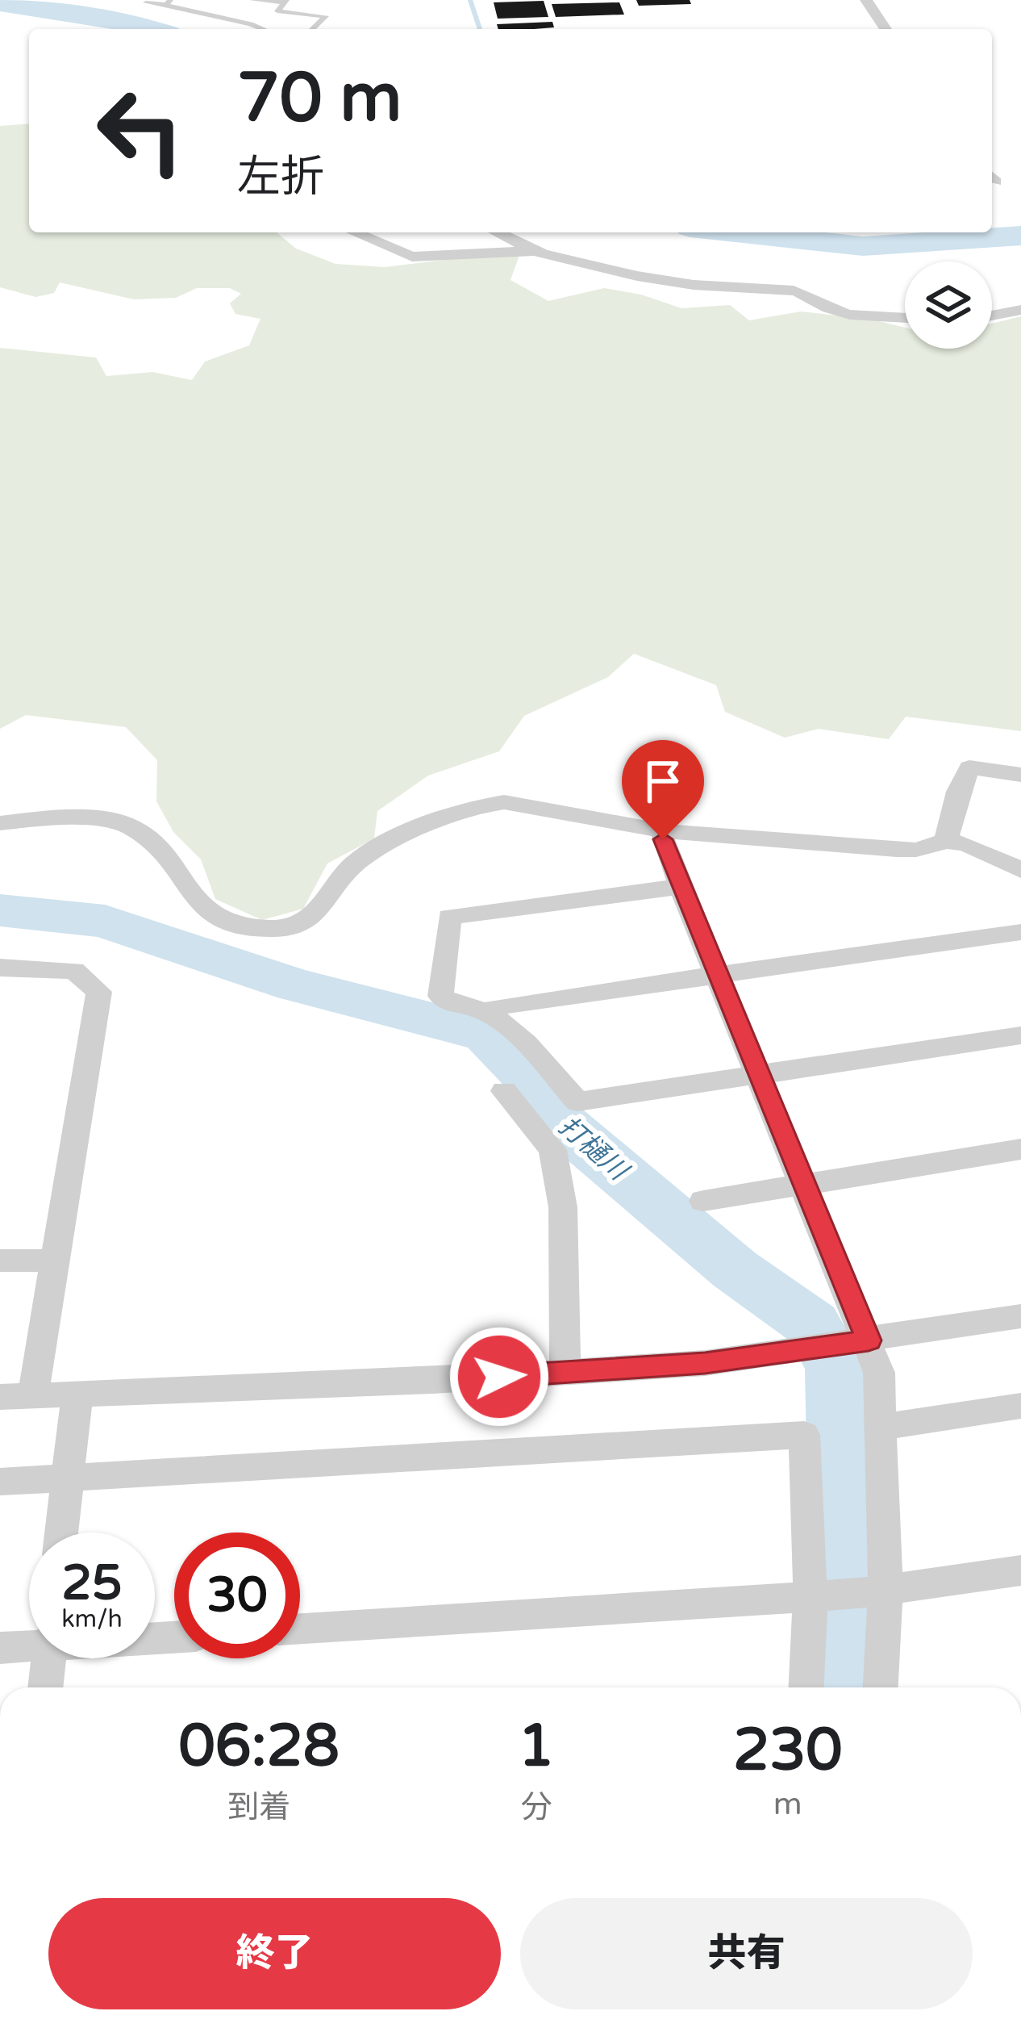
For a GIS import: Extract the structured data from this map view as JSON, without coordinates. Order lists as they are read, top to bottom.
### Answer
{
  "water": ["打樋川"],
  "page": {
    "turn": ["70 m", "左折"],
    "speed": "25 km/h",
    "limit": "30",
    "eta": [
      "06:28",
      "到着",
      "1",
      "分",
      "230",
      "m"
    ],
    "buttons": ["終了", "共有"]
  }
}
